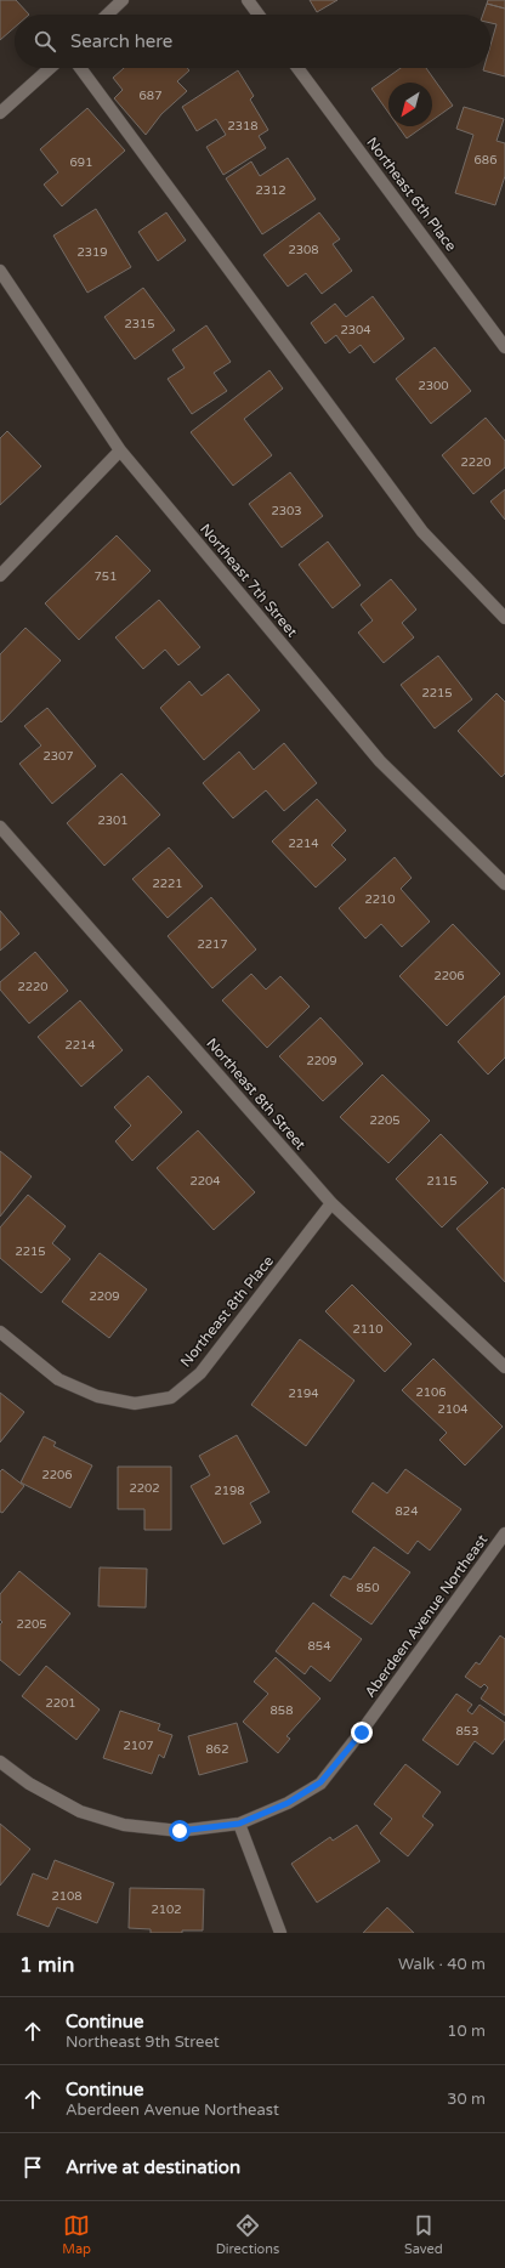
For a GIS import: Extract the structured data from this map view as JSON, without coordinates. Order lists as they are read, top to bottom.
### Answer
{
  "streets": {
    "street": [
      "Northeast 6th Place",
      "Northeast 7th Street",
      "Northeast 8th Street",
      "Northeast 8th Place",
      "Aberdeen Avenue Northeast"
    ]
  },
  "crossings": [
    ["Northeast 8th Street", "Northeast 8th Place"]
  ],
  "house_numbers": [
    "687",
    "2318",
    "686",
    "691",
    "2312",
    "2308",
    "2319",
    "2315",
    "2304",
    "2300",
    "2220",
    "2303",
    "751",
    "2215",
    "2307",
    "2301",
    "2214",
    "2221",
    "2210",
    "2217",
    "2206",
    "2220",
    "2214",
    "2209",
    "2205",
    "2204",
    "2115",
    "2215",
    "2209",
    "2110",
    "2106",
    "2194",
    "2104",
    "2206",
    "2202",
    "2198",
    "824",
    "850",
    "2205",
    "854",
    "2201",
    "858",
    "853",
    "2107",
    "862",
    "2108",
    "2102"
  ],
  "north": "bottom left",
  "page": {
    "search": "Search here",
    "heading": ["1 min", "Walk · 40 m"],
    "list": [
      ["Continue", "Northeast 9th Street", "10 m"],
      ["Continue", "Aberdeen Avenue Northeast", "30 m"],
      "Arrive at destination"
    ],
    "nav": ["Map", "Directions", "Saved"]
  }
}
